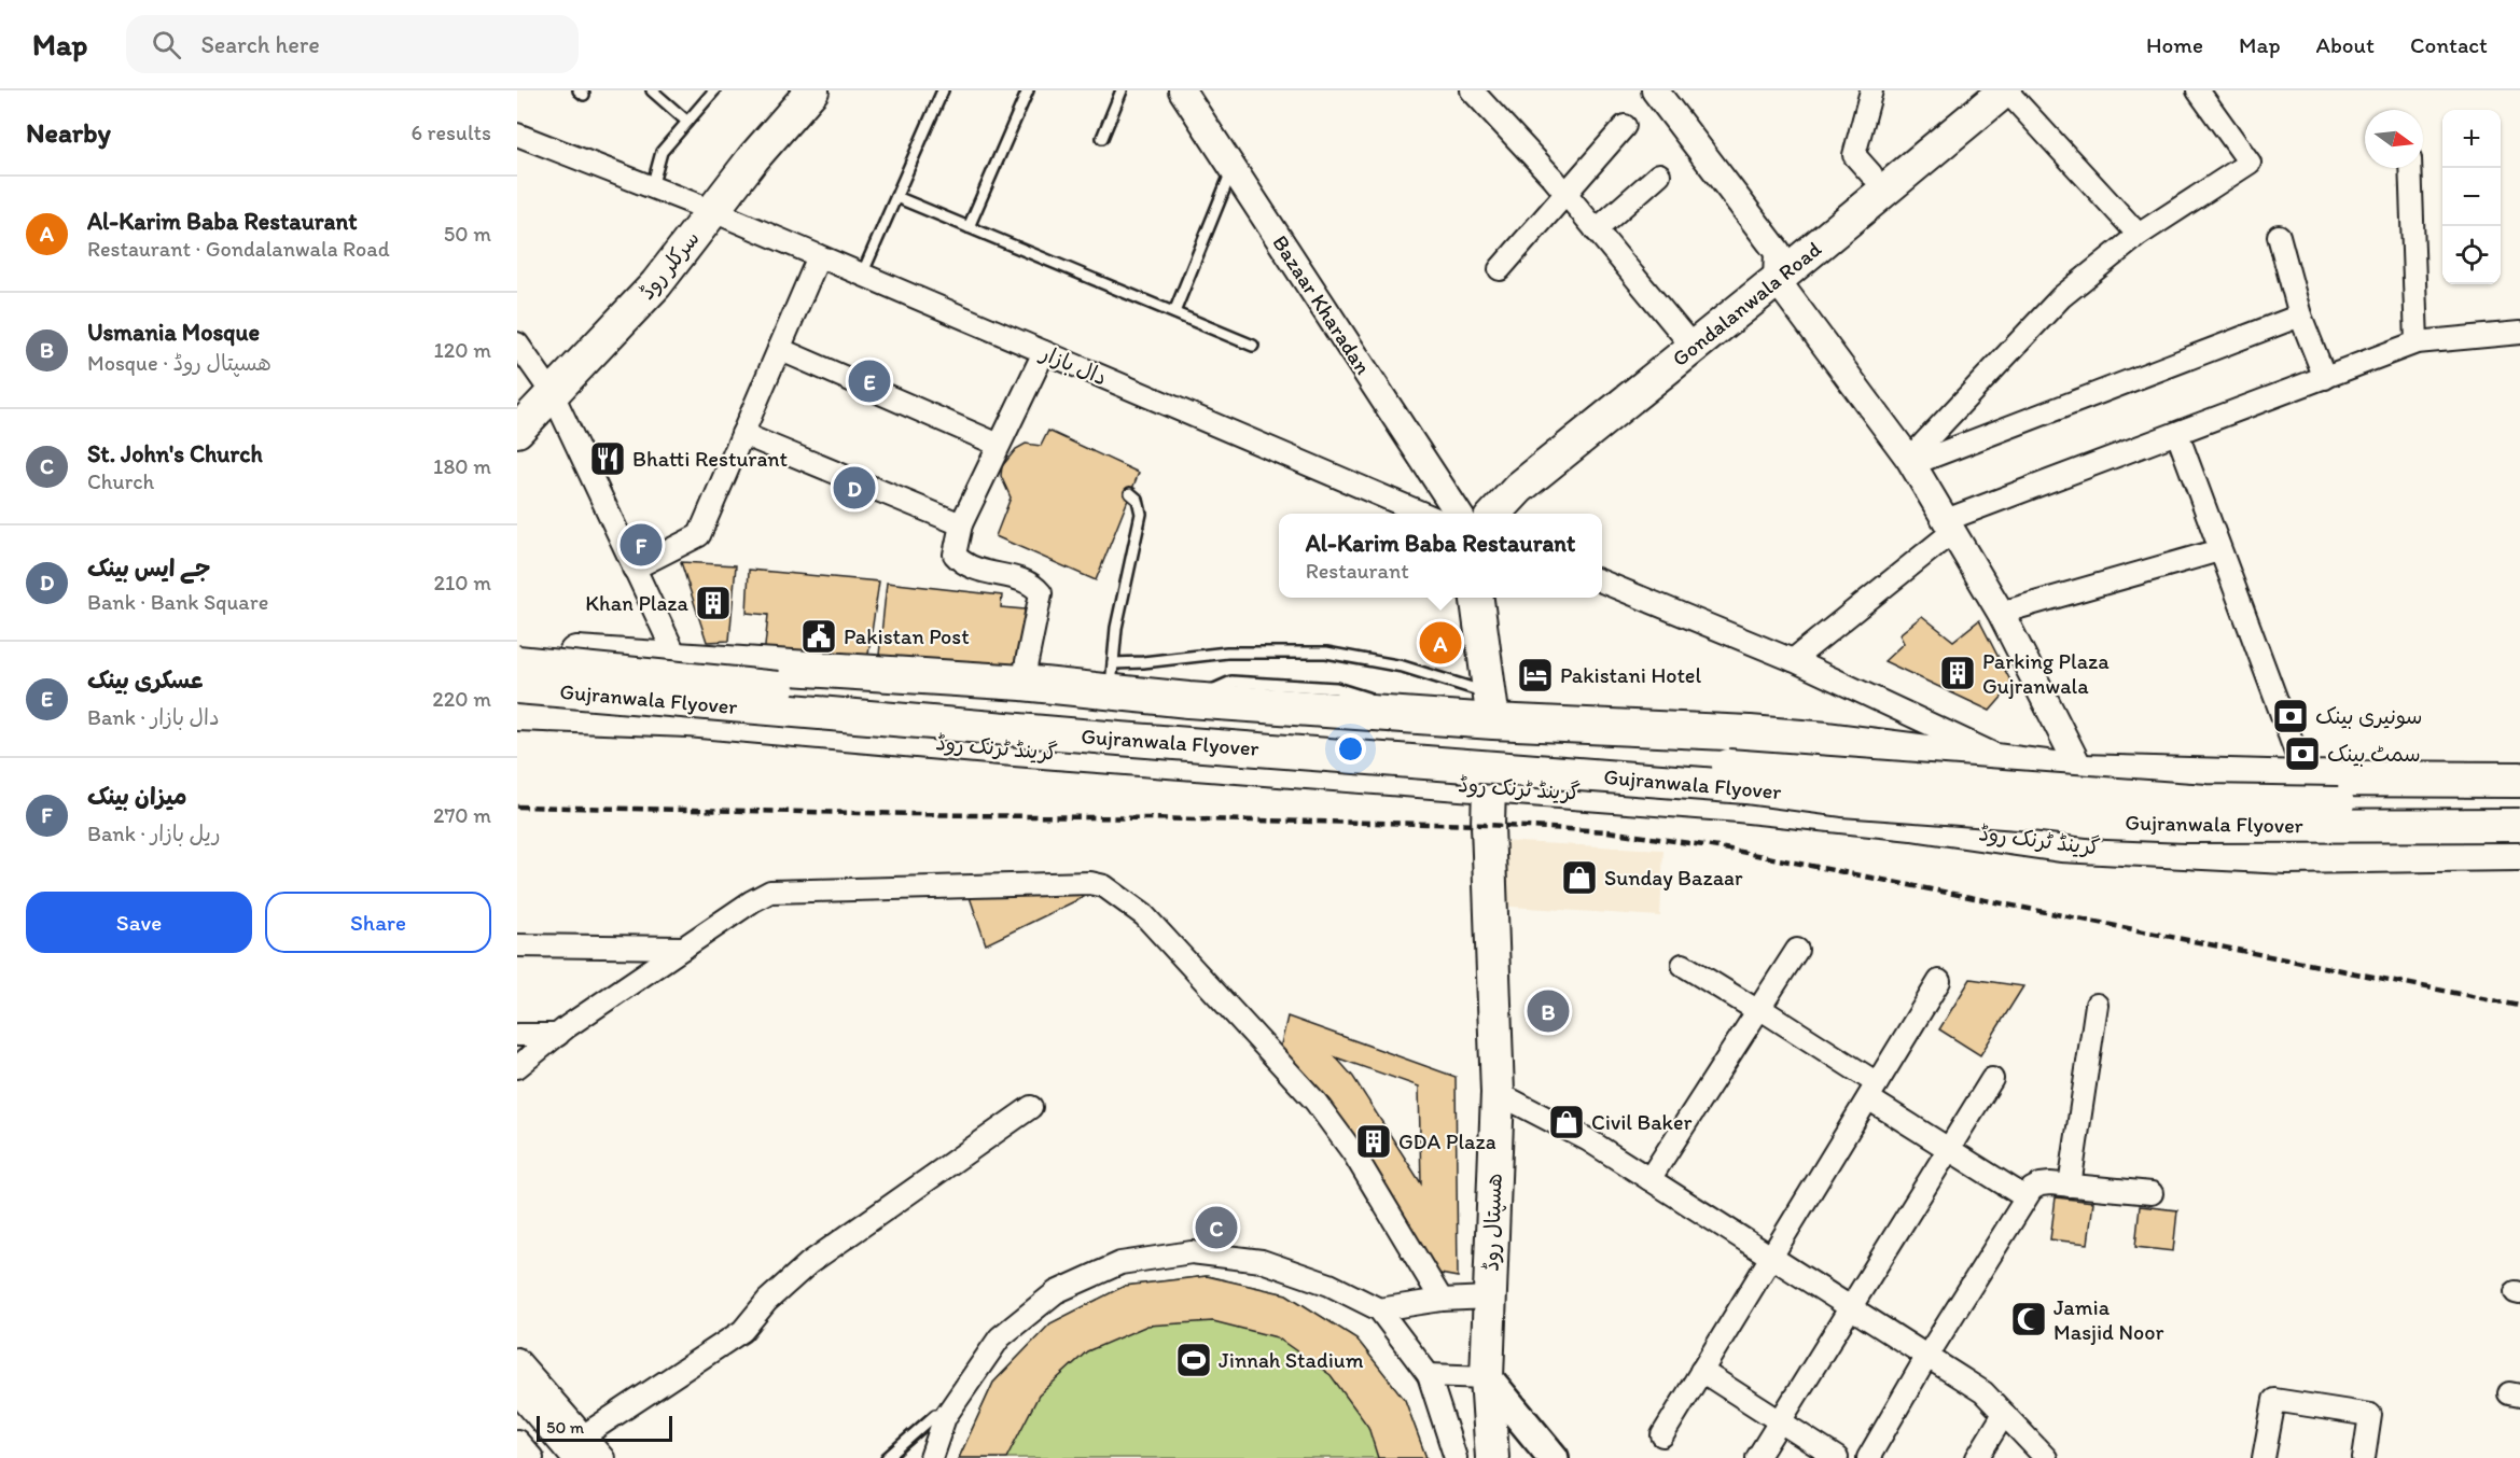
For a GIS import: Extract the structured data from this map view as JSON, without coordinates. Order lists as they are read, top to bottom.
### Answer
{
  "streets": {
    "highway": ["گرینڈ ٹرنک روڈ"],
    "main road": [
      "سرکلر روڈ",
      "Gondalanwala Road",
      "Gujranwala Flyover",
      "ھسپتال روڈ"
    ],
    "street": ["Bazaar Kharadan", "دال بازار"]
  },
  "crossings": [
    ["سرکلر روڈ", "دال بازار"],
    ["گرینڈ ٹرنک روڈ", "ھسپتال روڈ"]
  ],
  "places": {
    "restaurant": ["Bhatti Resturant"],
    "building": ["Khan Plaza", "Parking Plaza Gujranwala", "GDA Plaza"],
    "public building": ["Pakistan Post"],
    "hotel": ["Pakistani Hotel"],
    "bank": ["سونیری بینک", "سمٹ بینک"],
    "shop": ["Sunday Bazaar", "Civil Baker"],
    "mosque": ["Jamia Masjid Noor"],
    "sports": ["Jinnah Stadium"]
  },
  "scale_bar": "50 m",
  "north": "right",
  "page": {
    "header": "Map",
    "search": "Search here",
    "nav": [
      "Home",
      "Map",
      "About",
      "Contact"
    ],
    "heading": ["Nearby", "6 results"],
    "map_buttons": ["+", "−"],
    "list": [
      {
        "mark": "A",
        "name": "Al-Karim Baba Restaurant",
        "note": "Restaurant · Gondalanwala Road",
        "value": "50 m"
      },
      {
        "mark": "B",
        "name": "Usmania Mosque",
        "note": "Mosque · ھسپتال روڈ",
        "value": "120 m"
      },
      {
        "mark": "C",
        "name": "St. John's Church",
        "note": "Church",
        "value": "180 m"
      },
      {
        "mark": "D",
        "name": "جے ایس بینک",
        "note": "Bank · Bank Square",
        "value": "210 m"
      },
      {
        "mark": "E",
        "name": "عسکری بینک",
        "note": "Bank · دال بازار",
        "value": "220 m"
      },
      {
        "mark": "F",
        "name": "میزان بینک",
        "note": "Bank · ریل بازار",
        "value": "270 m"
      }
    ],
    "pins": [
      "E",
      "D",
      "F",
      "A",
      "B",
      "C"
    ],
    "popup": ["Al-Karim Baba Restaurant", "Restaurant"],
    "buttons": ["Save", "Share"],
    "scale": "50 m"
  }
}
